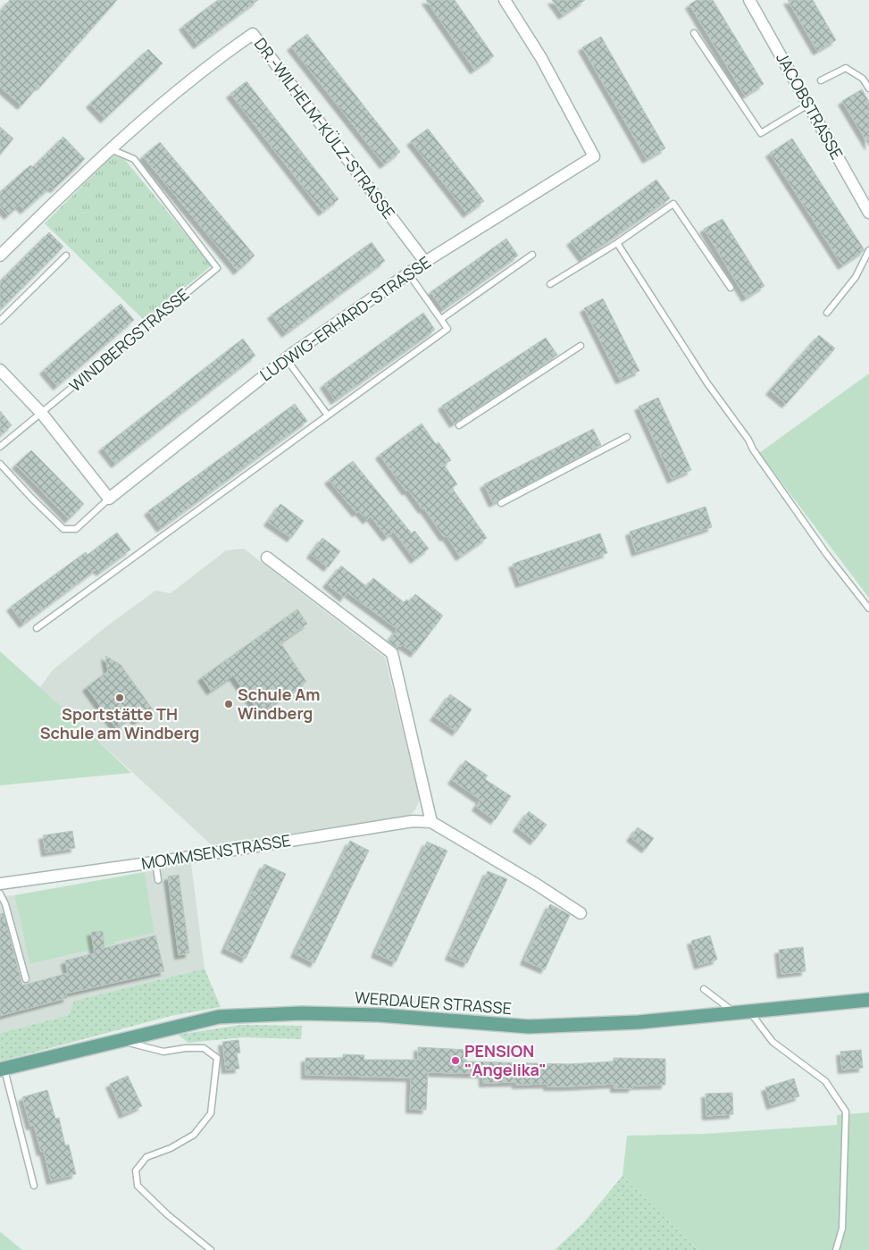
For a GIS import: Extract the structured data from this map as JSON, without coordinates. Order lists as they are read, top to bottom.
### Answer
{
  "streets": {
    "main road": ["WERDAUER STRASSE"],
    "street": [
      "JACOBSTRASSE",
      "DR.-WILHELM-KÜLZ-STRASSE",
      "LUDWIG-ERHARD-STRASSE",
      "MOMMSENSTRASSE"
    ],
    "lane": ["WINDBERGSTRASSE"]
  },
  "crossings": [
    ["DR.-WILHELM-KÜLZ-STRASSE", "LUDWIG-ERHARD-STRASSE"],
    ["DR.-WILHELM-KÜLZ-STRASSE", "WINDBERGSTRASSE"]
  ],
  "places": ["Sportstätte TH Schule am Windberg", "Schule Am Windberg", "PENSION \"Angelika\""]
}
